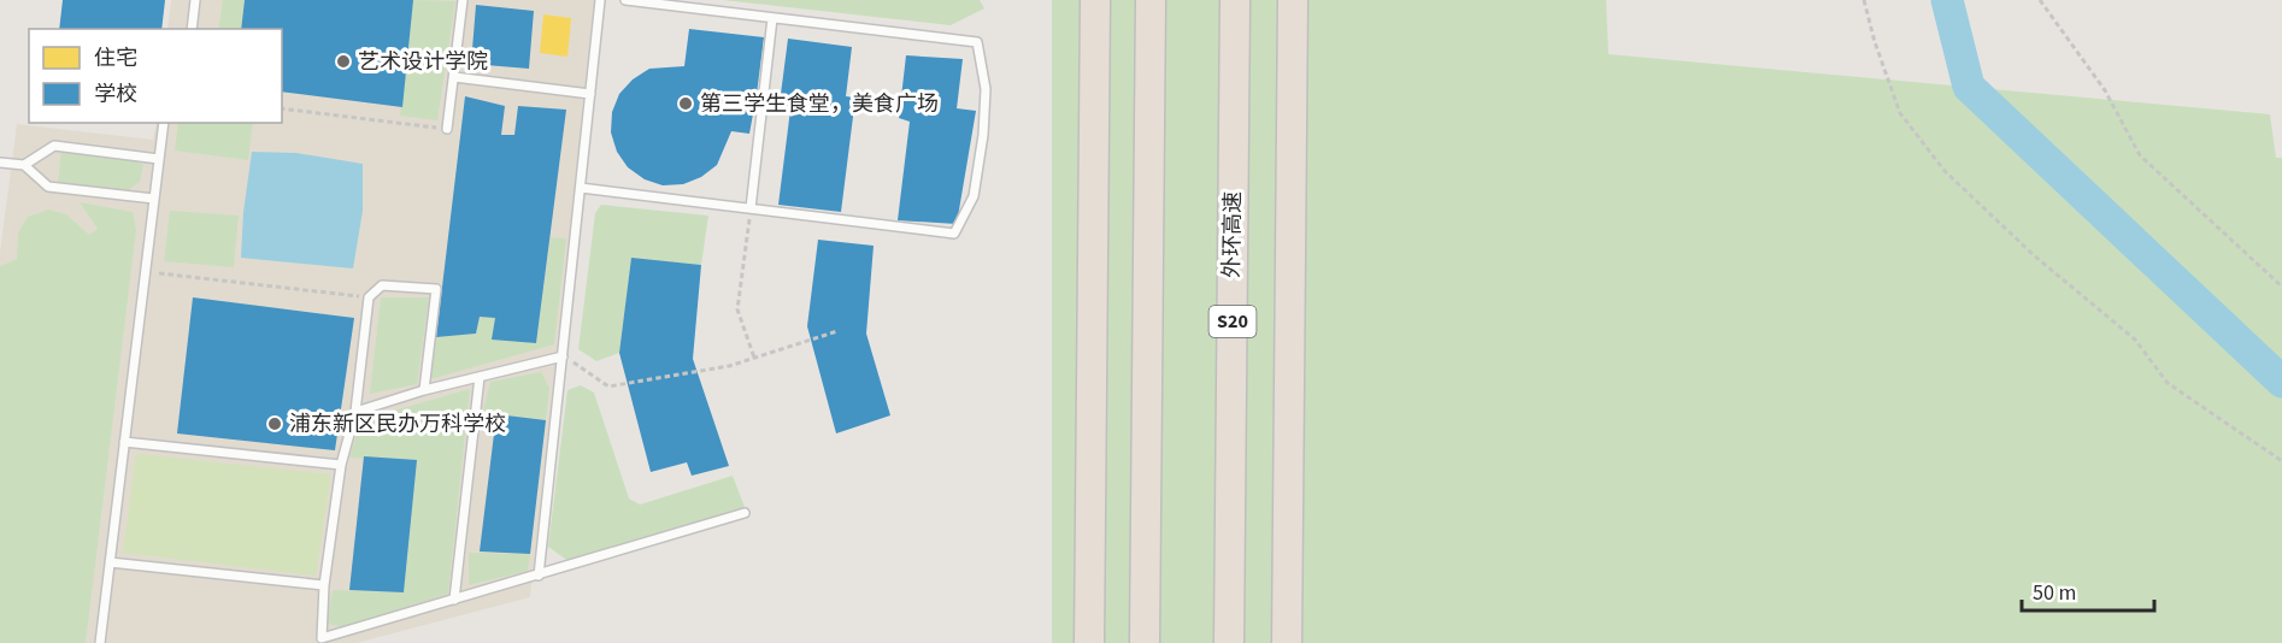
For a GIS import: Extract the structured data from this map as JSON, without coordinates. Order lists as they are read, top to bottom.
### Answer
{
  "streets": {
    "highway": ["外环高速", "S20"]
  },
  "places": ["艺术设计学院", "第三学生食堂，美食广场", "浦东新区民办万科学校"],
  "legend": ["住宅", "学校"],
  "scale_bar": "50 m"
}
